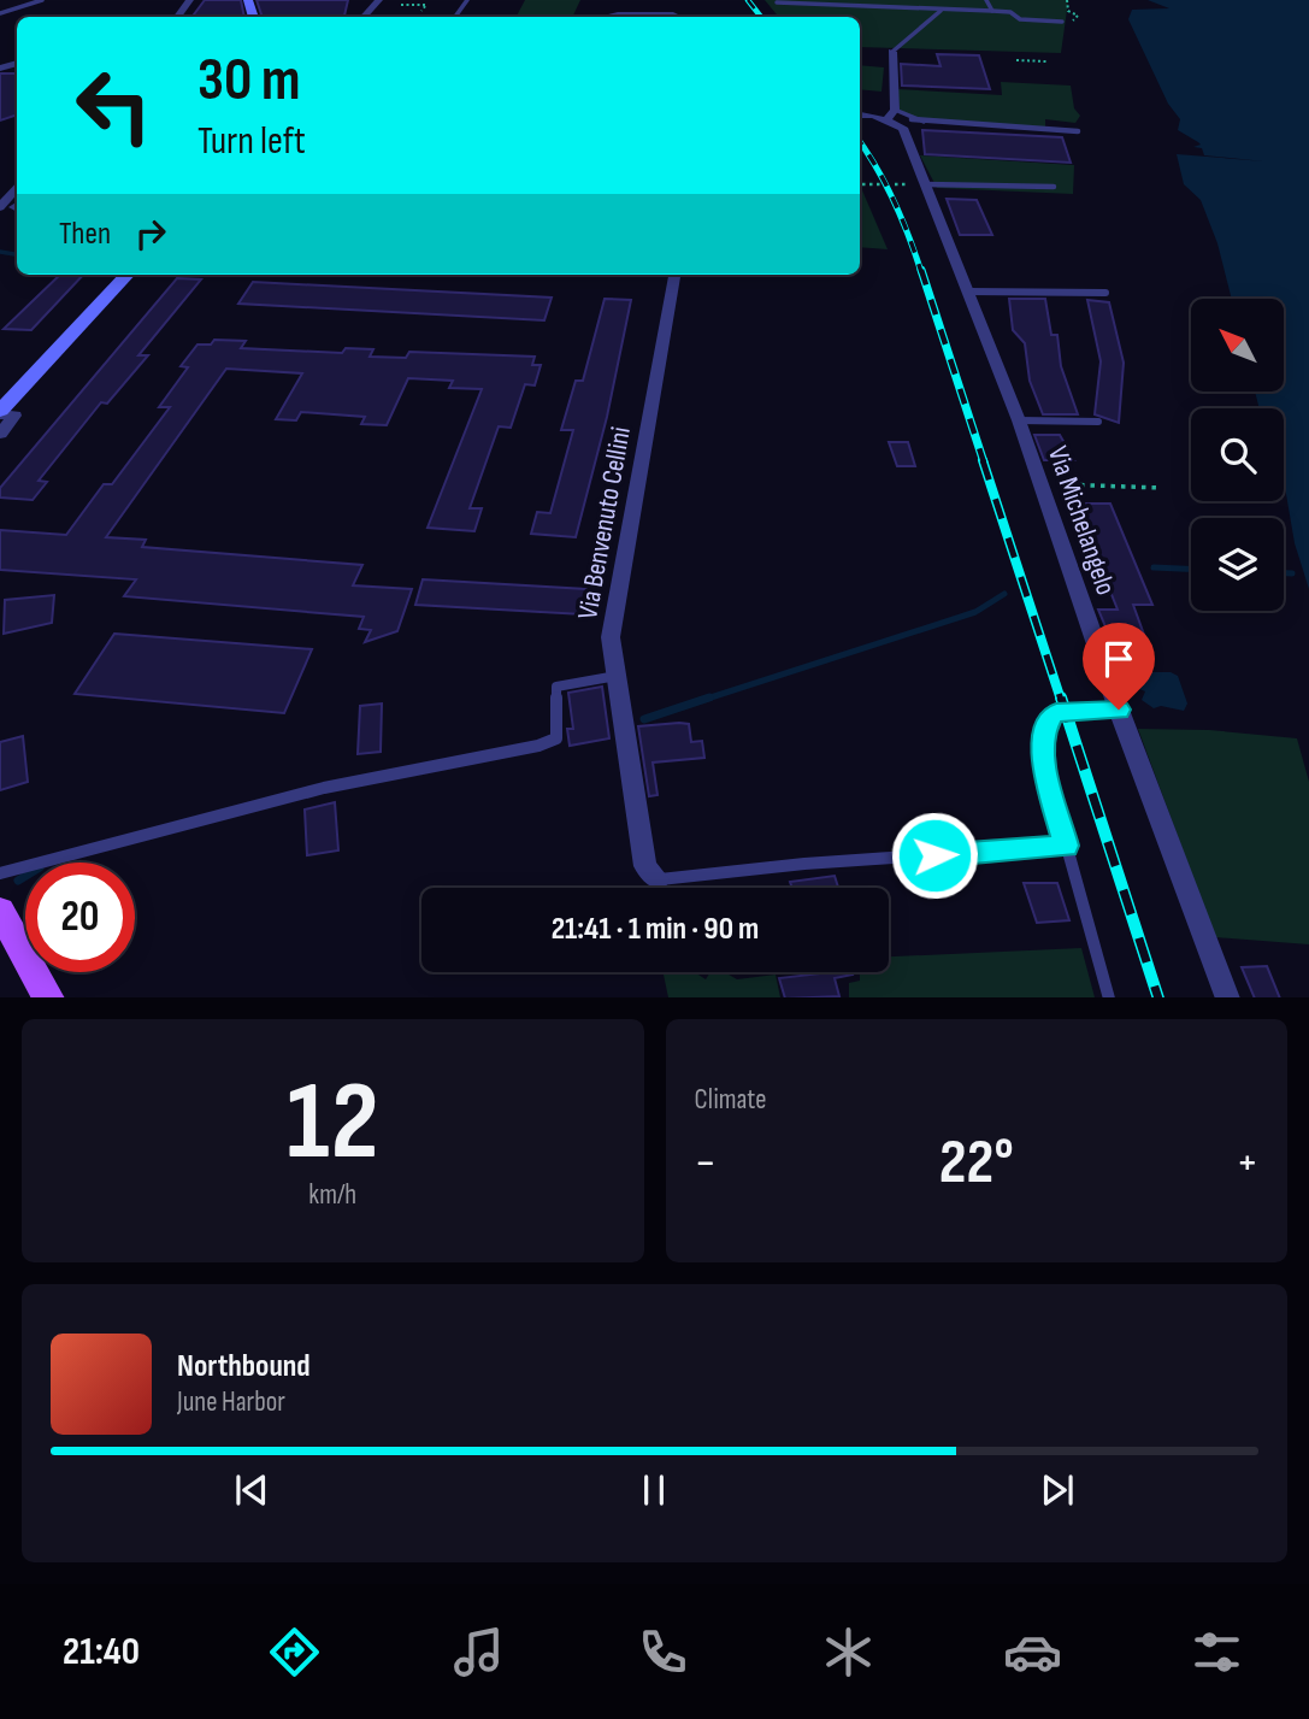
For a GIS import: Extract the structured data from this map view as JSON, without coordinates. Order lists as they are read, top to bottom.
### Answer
{
  "streets": {
    "street": ["Via Michelangelo", "Via Benvenuto Cellini"]
  },
  "north": "top left",
  "page": {
    "turn": ["30 m", "Turn left"],
    "then": "Then",
    "limit": "20",
    "trip": "21:41 · 1 min · 90 m",
    "tile": [
      ["12", "km/h"],
      "Climate"
    ],
    "heat": ["−", "22°", "+"],
    "song": ["Northbound", "June Harbor"],
    "tabs": "21:40"
  }
}
